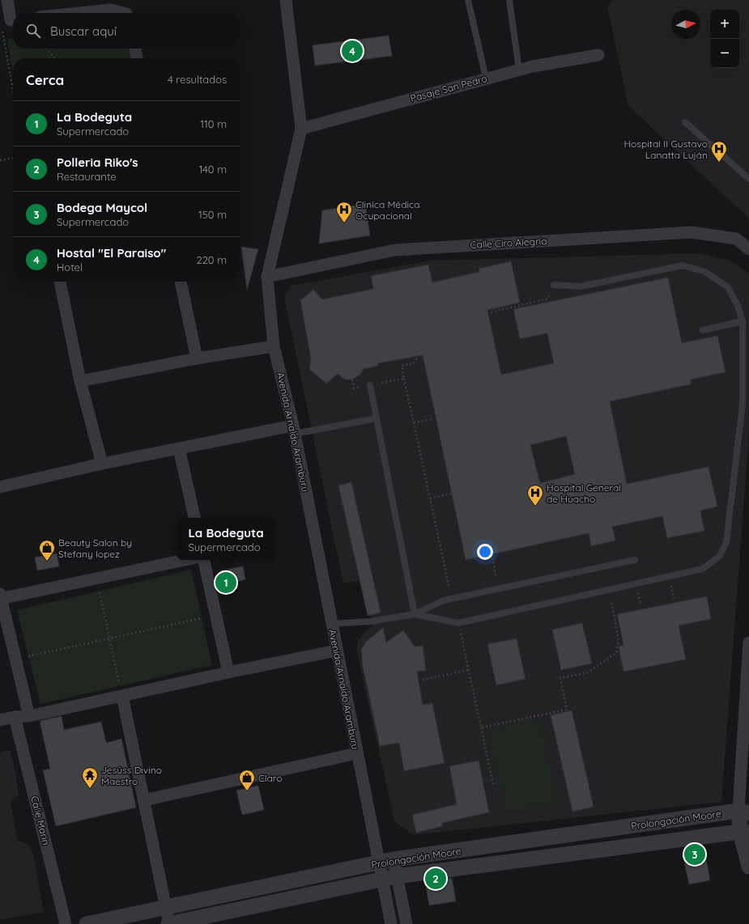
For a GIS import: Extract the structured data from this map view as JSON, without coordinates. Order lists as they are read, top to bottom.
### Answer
{
  "streets": {
    "street": [
      "Pasaje San Pedro",
      "Calle Ciro Alegría",
      "Avenida Arnaldo Aramburu",
      "Prolongación Moore",
      "Calle Marin"
    ]
  },
  "crossings": [
    ["Pasaje San Pedro", "Avenida Arnaldo Aramburu"],
    ["Calle Ciro Alegría", "Avenida Arnaldo Aramburu"],
    ["Avenida Arnaldo Aramburu", "Prolongación Moore"]
  ],
  "places": {
    "hospital": ["Hospital II Gustavo Lanatta Luján", "Cliníca Médica Ocupacional", "Hospital General de Huacho"],
    "shop": ["Beauty Salon by Stefany lopez", "Claro"],
    "temple": ["Jesúss Divino Maestro"]
  },
  "north": "right",
  "page": {
    "map_buttons": ["+", "−"],
    "search": "Buscar aquí",
    "pins": [
      "4",
      "1",
      "3",
      "2"
    ],
    "heading": ["Cerca", "4 resultados"],
    "list": [
      {
        "mark": "1",
        "name": "La Bodeguta",
        "note": "Supermercado",
        "value": "110 m"
      },
      {
        "mark": "2",
        "name": "Polleria Riko's",
        "note": "Restaurante",
        "value": "140 m"
      },
      {
        "mark": "3",
        "name": "Bodega Maycol",
        "note": "Supermercado",
        "value": "150 m"
      },
      {
        "mark": "4",
        "name": "Hostal \"El Paraiso\"",
        "note": "Hotel",
        "value": "220 m"
      }
    ],
    "popup": ["La Bodeguta", "Supermercado"]
  }
}
